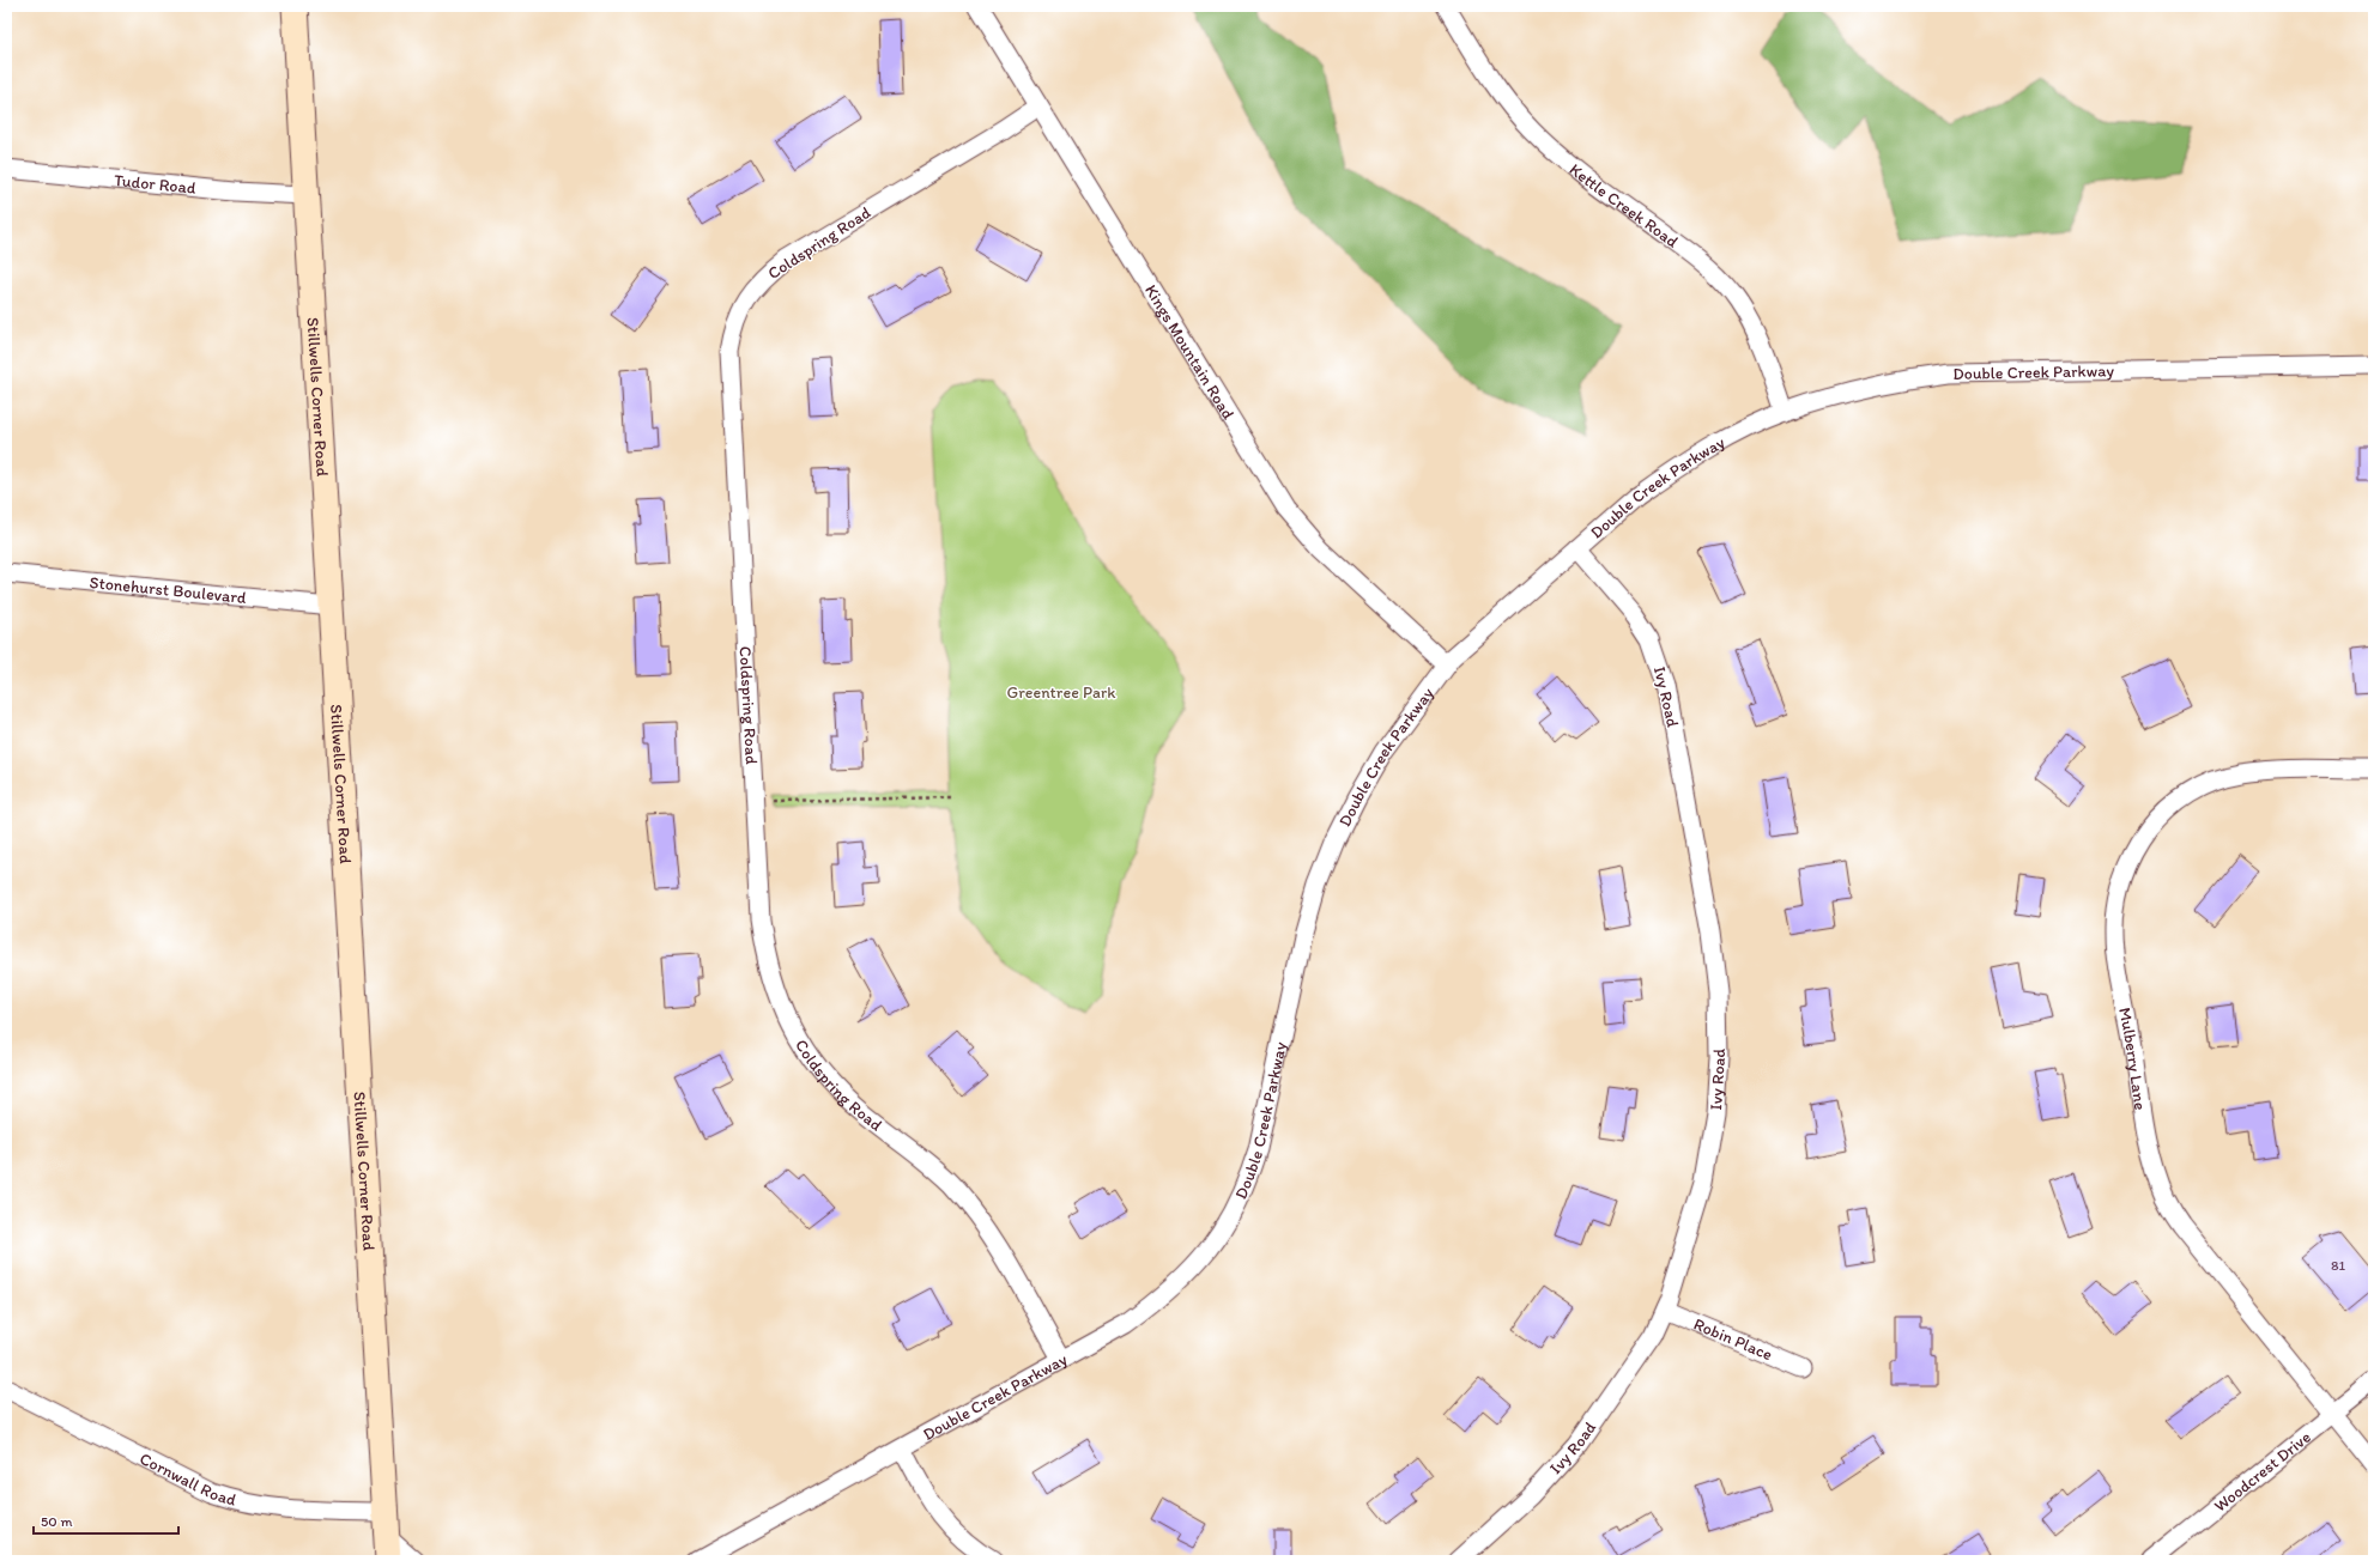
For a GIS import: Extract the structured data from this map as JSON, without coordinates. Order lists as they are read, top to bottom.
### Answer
{
  "streets": {
    "street": [
      "Tudor Road",
      "Kettle Creek Road",
      "Coldspring Road",
      "Kings Mountain Road",
      "Double Creek Parkway",
      "Stillwells Corner Road",
      "Stonehurst Boulevard",
      "Ivy Road",
      "Mulberry Lane",
      "Robin Place",
      "Woodcrest Drive",
      "Cornwall Road"
    ]
  },
  "crossings": [
    ["Tudor Road", "Stillwells Corner Road"],
    ["Kettle Creek Road", "Double Creek Parkway"],
    ["Coldspring Road", "Kings Mountain Road"],
    ["Coldspring Road", "Double Creek Parkway"],
    ["Kings Mountain Road", "Double Creek Parkway"],
    ["Double Creek Parkway", "Ivy Road"],
    ["Stillwells Corner Road", "Stonehurst Boulevard"],
    ["Stillwells Corner Road", "Cornwall Road"],
    ["Ivy Road", "Robin Place"],
    ["Mulberry Lane", "Woodcrest Drive"]
  ],
  "parks": ["Greentree Park"],
  "house_numbers": ["81"],
  "scale_bar": "50 m"
}
